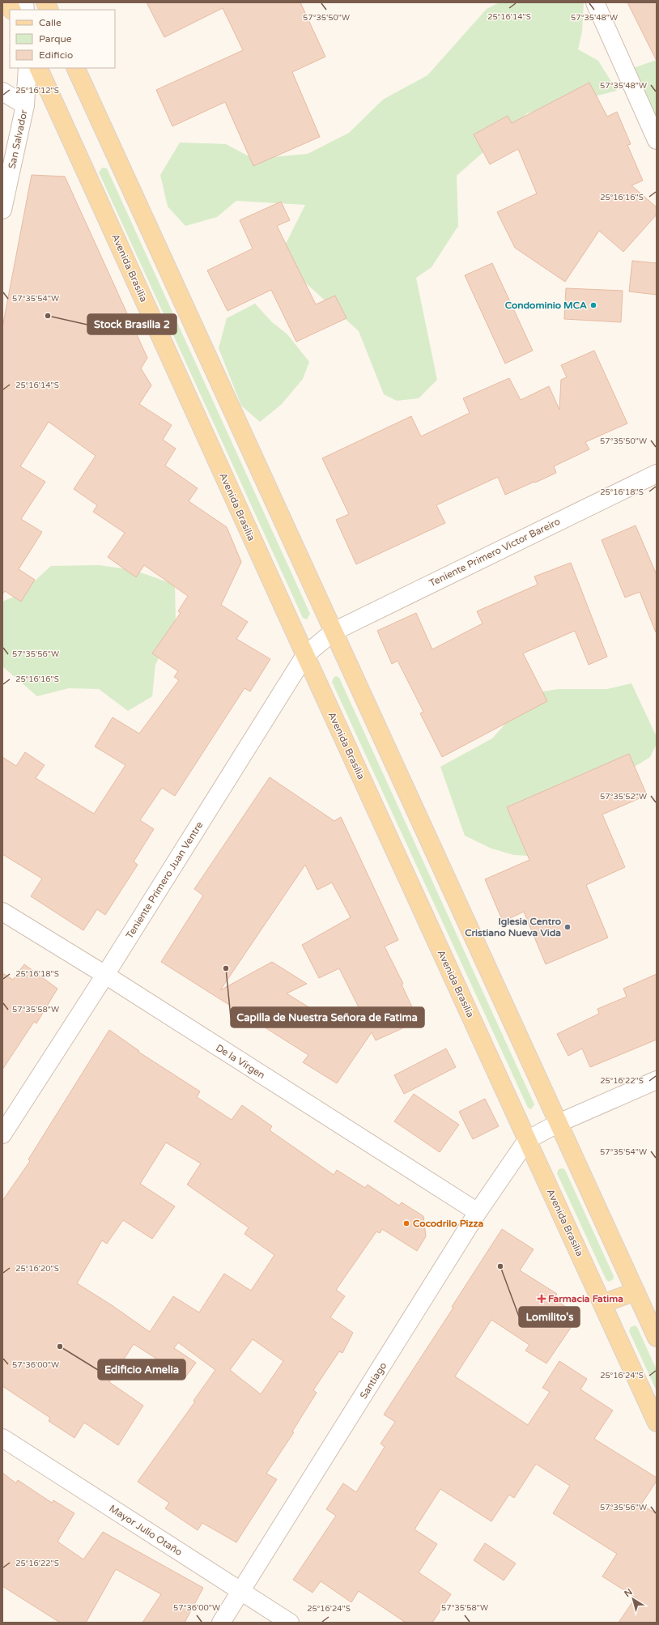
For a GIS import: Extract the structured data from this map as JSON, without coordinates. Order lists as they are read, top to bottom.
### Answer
{
  "streets": {
    "main road": ["Avenida Brasilia"],
    "street": [
      "San Salvador",
      "Teniente Primero Victor Bareiro",
      "Teniente Primero Juan Ventre",
      "De la Virgen",
      "Santiago",
      "Mayor Julio Otaño"
    ]
  },
  "crossings": [
    ["Avenida Brasilia", "Teniente Primero Juan Ventre"],
    ["Avenida Brasilia", "Santiago"],
    ["Teniente Primero Victor Bareiro", "Teniente Primero Juan Ventre"],
    ["Teniente Primero Juan Ventre", "De la Virgen"],
    ["De la Virgen", "Santiago"],
    ["Santiago", "Mayor Julio Otaño"]
  ],
  "places": {
    "other": [
      "Condominio MCA",
      "Stock Brasilia 2",
      "Iglesia Centro Cristiano Nueva Vida",
      "Capilla de Nuestra Señora de Fatima",
      "Cocodrilo Pizza",
      "Lomilito's",
      "Edificio Amelia"
    ],
    "health": ["Farmacia Fatima"]
  },
  "legend": ["Calle", "Parque", "Edificio"],
  "north": "top left",
  "coordinates": [
    "25°16'14\"S",
    "57°35'50\"W",
    "57°35'48\"W",
    "25°16'12\"S",
    "25°16'16\"S",
    "57°35'54\"W",
    "25°16'18\"S",
    "57°35'56\"W",
    "57°35'52\"W",
    "57°35'58\"W",
    "25°16'22\"S",
    "25°16'20\"S",
    "57°36'00\"W",
    "25°16'24\"S"
  ]
}
